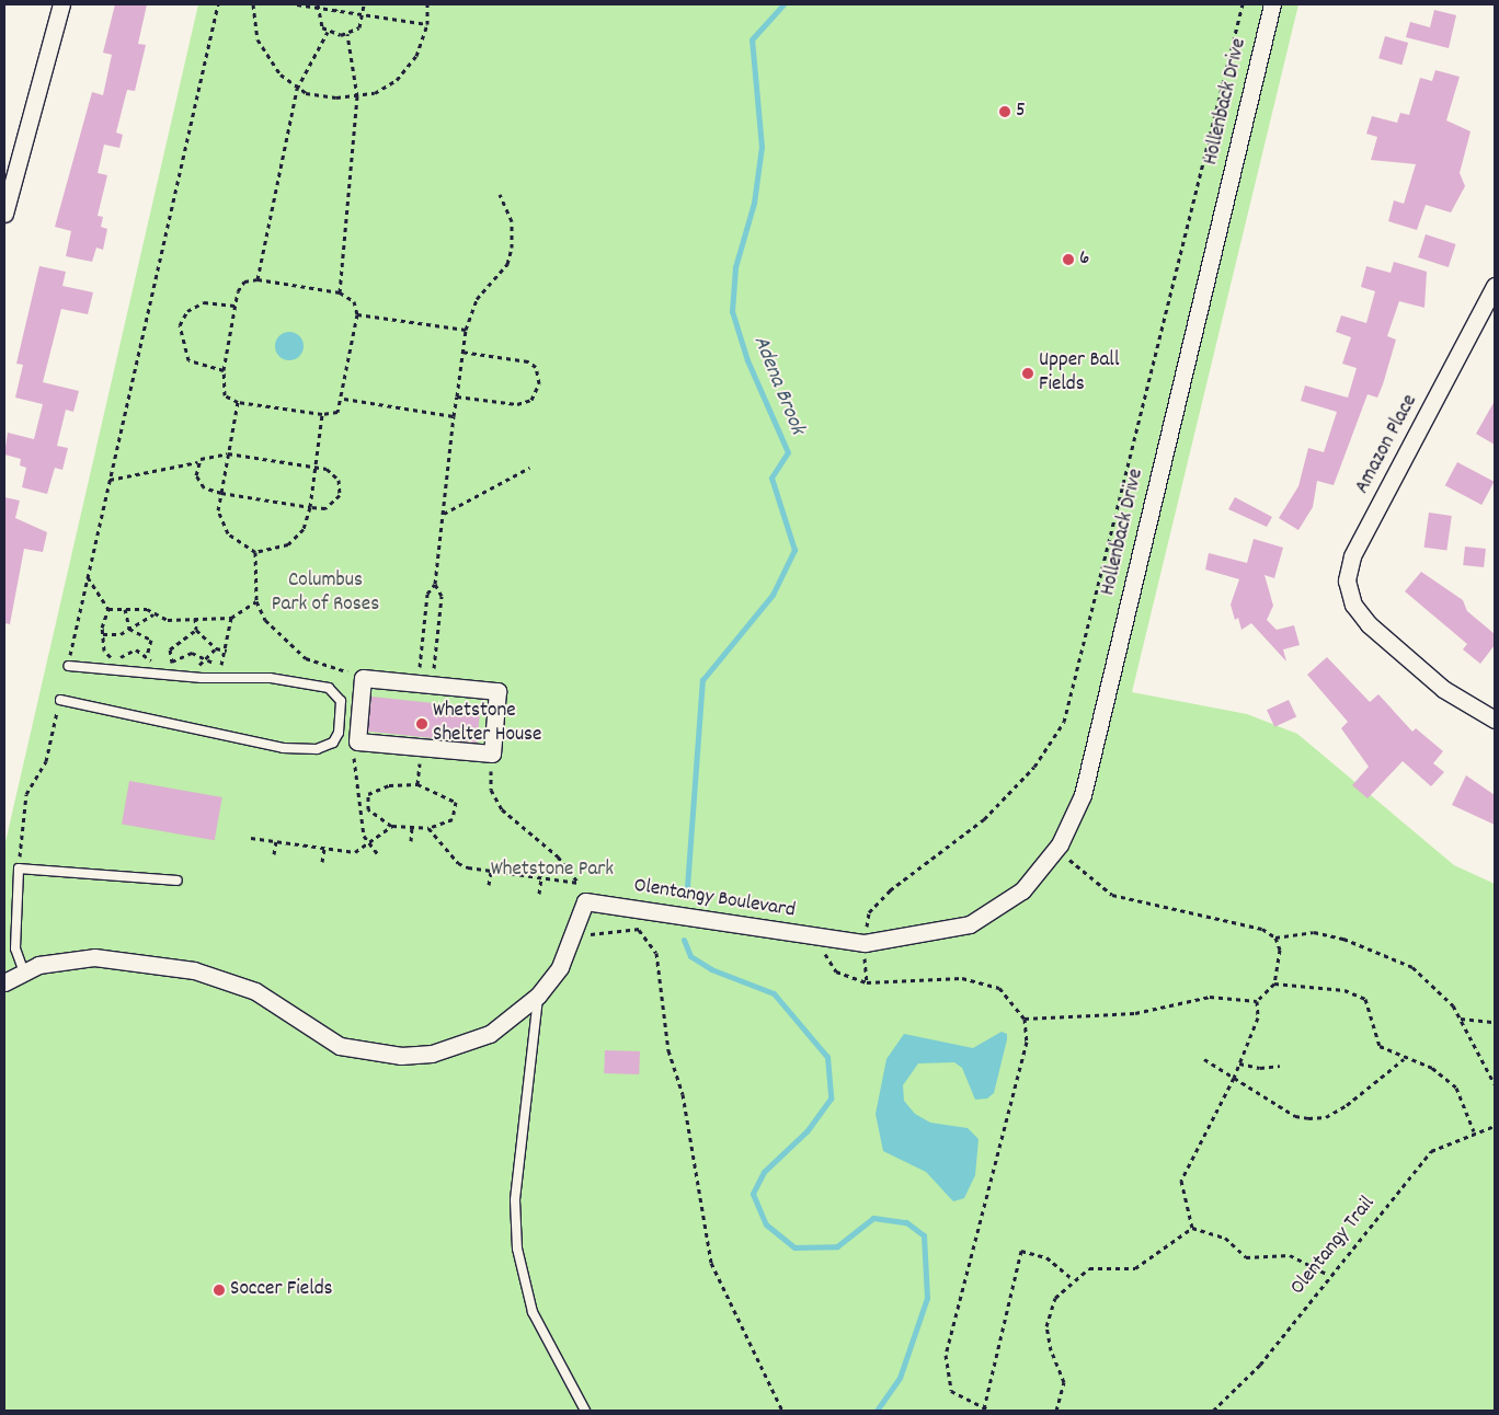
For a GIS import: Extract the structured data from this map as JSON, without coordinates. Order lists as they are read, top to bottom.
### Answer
{
  "streets": {
    "street": ["Hollenback Drive", "Amazon Place", "Olentangy Boulevard"],
    "path": ["Olentangy Trail"]
  },
  "crossings": [
    ["Hollenback Drive", "Olentangy Boulevard"]
  ],
  "water": ["Adena Brook"],
  "parks": ["Columbus Park of Roses", "Whetstone Park"],
  "places": [
    "5",
    "6",
    "Upper Ball Fields",
    "Whetstone Shelter House",
    "Soccer Fields"
  ]
}
